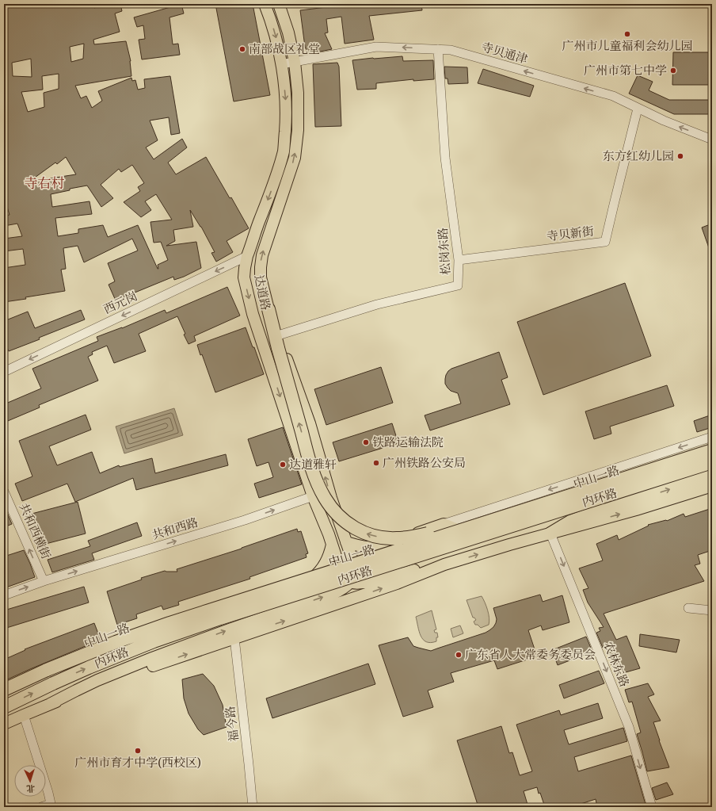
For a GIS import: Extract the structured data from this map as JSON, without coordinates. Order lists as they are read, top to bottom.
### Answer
{
  "streets": {
    "highway": ["内环路"],
    "main road": ["达道路", "中山一路"],
    "street": [
      "寺贝通津",
      "寺贝新街",
      "松岗东路",
      "西元岗",
      "共和西路",
      "共和西横街",
      "农林东路",
      "福今路"
    ]
  },
  "crossings": [
    ["寺贝通津", "寺贝新街"],
    ["寺贝通津", "松岗东路"],
    ["寺贝通津", "达道路"],
    ["寺贝新街", "松岗东路"],
    ["松岗东路", "达道路"],
    ["达道路", "西元岗"],
    ["达道路", "中山一路"],
    ["达道路", "共和西路"],
    ["中山一路", "内环路"],
    ["共和西路", "共和西横街"]
  ],
  "one_way": [
    "寺贝通津",
    "西元岗",
    "共和西路",
    "共和西横街",
    "农林东路"
  ],
  "districts": ["寺右村"],
  "places": [
    "广州市儿童福利会幼儿园",
    "南部战区礼堂",
    "广州市第七中学",
    "东方红幼儿园",
    "铁路运输法院",
    "广州铁路公安局",
    "达道雅轩",
    "广东省人大常委务委员会",
    "广州市育才中学(西校区)"
  ],
  "north": "bottom"
}
